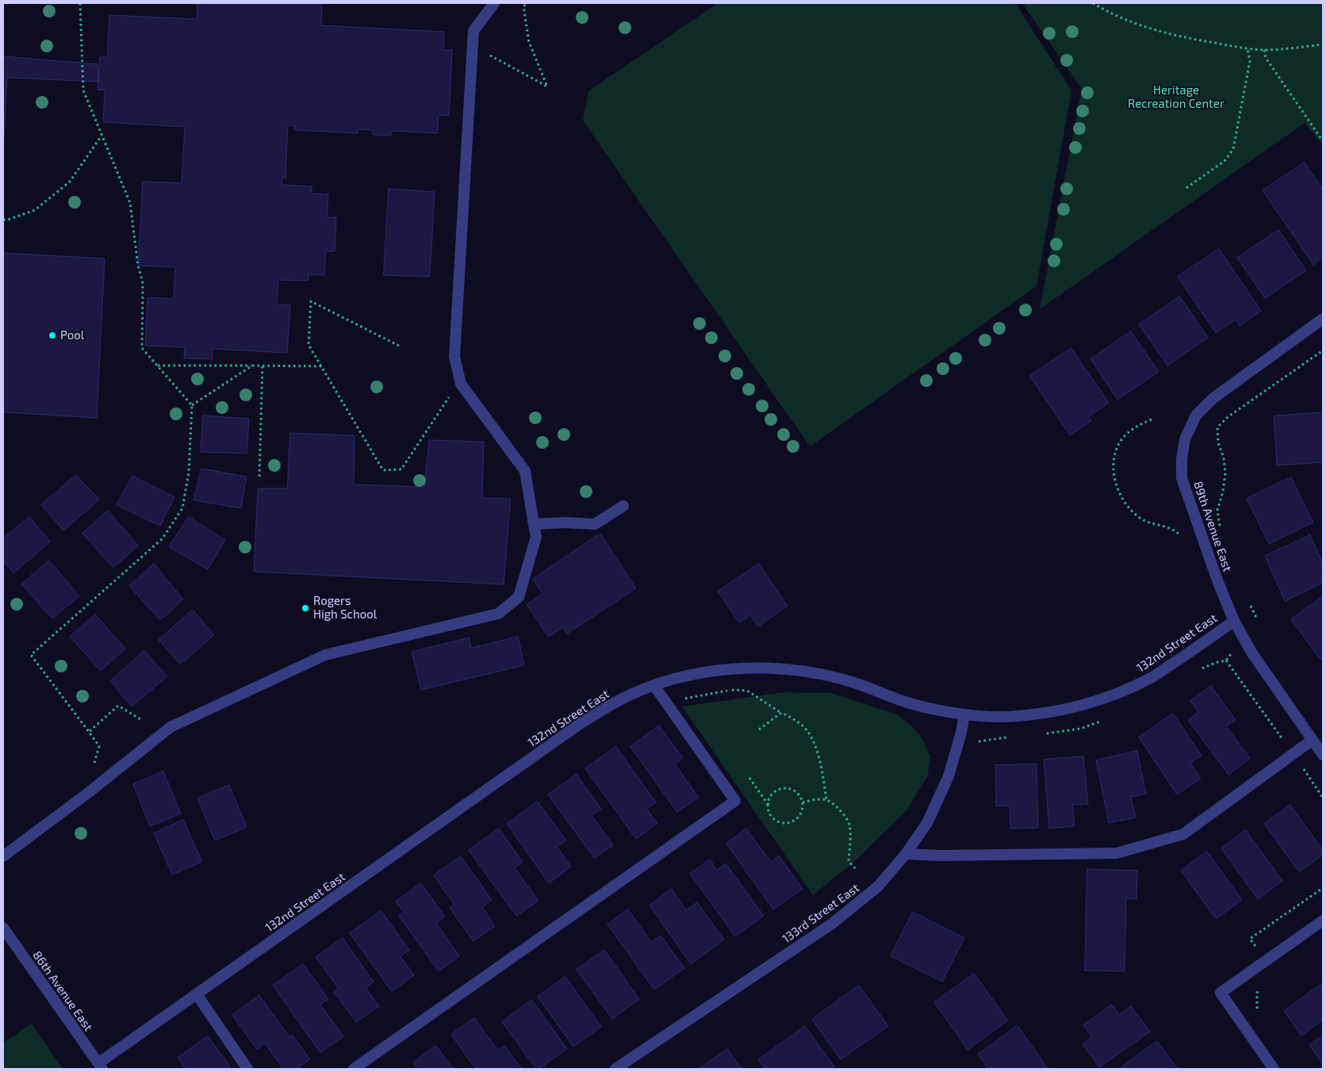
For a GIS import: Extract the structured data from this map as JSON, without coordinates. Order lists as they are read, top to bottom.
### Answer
{
  "streets": {
    "street": [
      "89th Avenue East",
      "132nd Street East",
      "133rd Street East",
      "86th Avenue East"
    ]
  },
  "crossings": [
    ["89th Avenue East", "132nd Street East"],
    ["132nd Street East", "133rd Street East"],
    ["132nd Street East", "86th Avenue East"]
  ],
  "parks": ["Heritage Recreation Center"],
  "places": ["Pool", "Rogers High School"]
}
